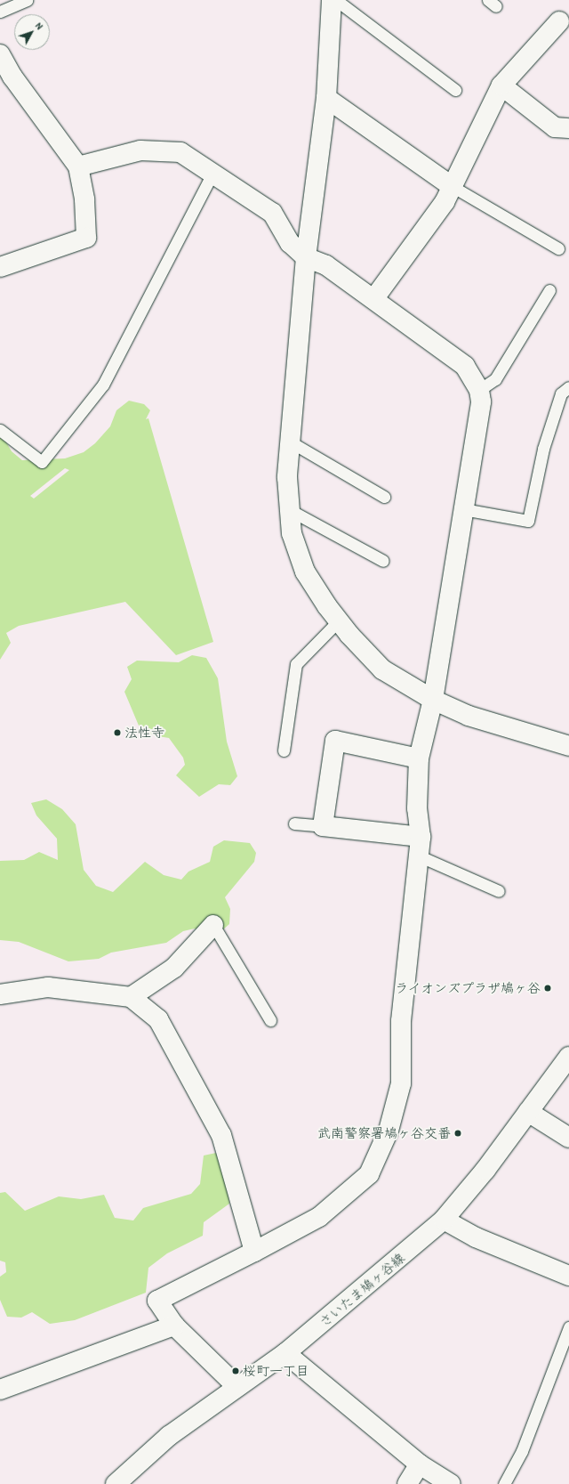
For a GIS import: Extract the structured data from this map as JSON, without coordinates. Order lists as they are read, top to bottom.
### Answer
{
  "streets": {
    "street": ["さいたま鳩ヶ谷線"]
  },
  "places": [
    "法性寺",
    "ライオンズプラザ鳩ヶ谷",
    "武南警察署鳩ヶ谷交番",
    "桜町一丁目"
  ],
  "north": "top right"
}
